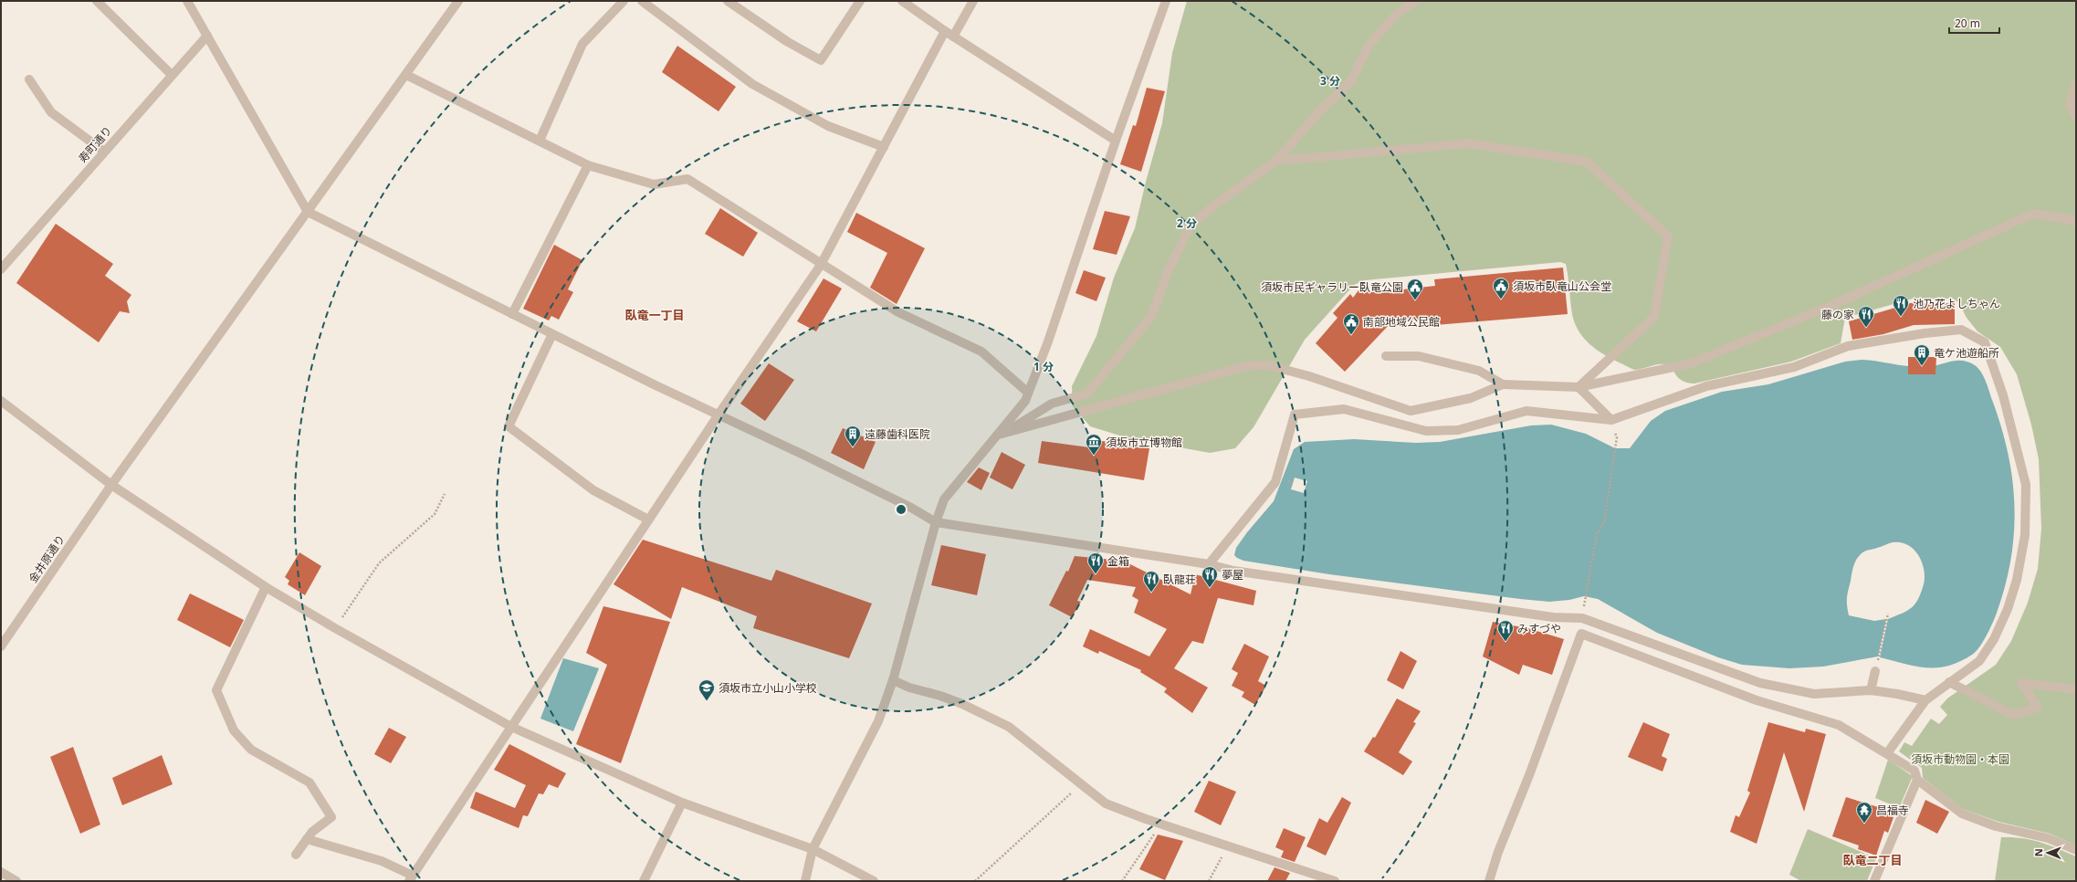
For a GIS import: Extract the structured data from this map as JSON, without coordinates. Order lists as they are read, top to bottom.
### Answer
{
  "streets": {
    "street": ["寿町通り", "金井原通り"]
  },
  "districts": ["臥竜一丁目", "臥竜二丁目"],
  "parks": ["須坂市動物園・本園"],
  "places": {
    "public building": ["須坂市臥竜山公会堂", "須坂市民ギャラリー臥竜公園", "南部地域公民館"],
    "restaurant": [
      "池乃花よしちゃん",
      "藤の家",
      "金箱",
      "夢屋",
      "臥龍荘",
      "みすづや"
    ],
    "building": ["竜ケ池遊船所", "遠藤歯科医院"],
    "museum": ["須坂市立博物館"],
    "school or university": ["須坂市立小山小学校"],
    "temple": ["昌福寺"]
  },
  "scale_bar": "20 m",
  "north": "left",
  "rings": ["3 分", "2 分", "1 分"]
}
